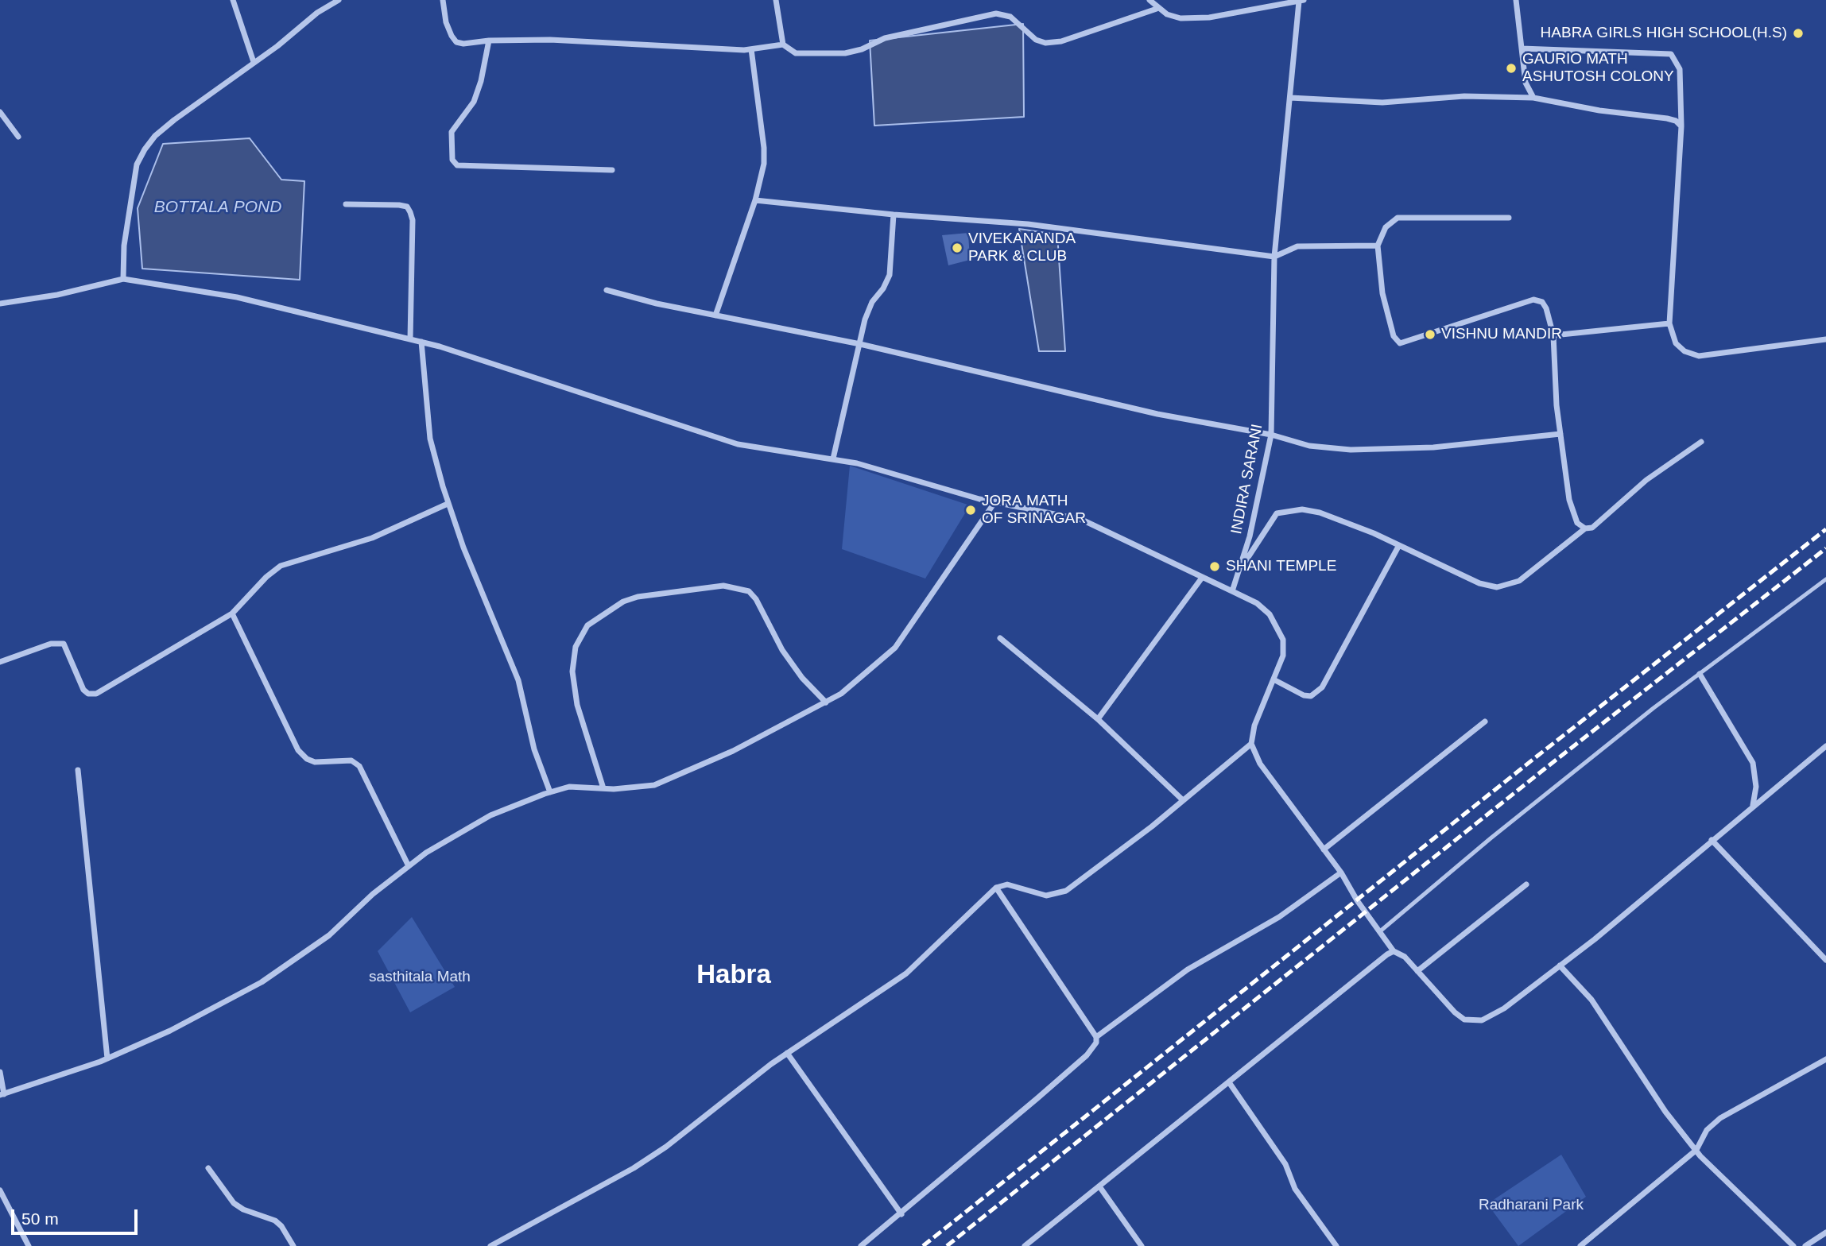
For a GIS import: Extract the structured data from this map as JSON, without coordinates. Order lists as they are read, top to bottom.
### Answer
{
  "streets": {
    "street": ["INDIRA SARANI"]
  },
  "districts": ["Habra"],
  "water": ["BOTTALA POND"],
  "parks": ["sasthitala Math", "Radharani Park"],
  "places": [
    "HABRA GIRLS HIGH SCHOOL(H.S)",
    "GAURIO MATH ASHUTOSH COLONY",
    "VIVEKANANDA PARK & CLUB",
    "VISHNU MANDIR",
    "JORA MATH OF SRINAGAR",
    "SHANI TEMPLE"
  ],
  "scale_bar": "50 m"
}
